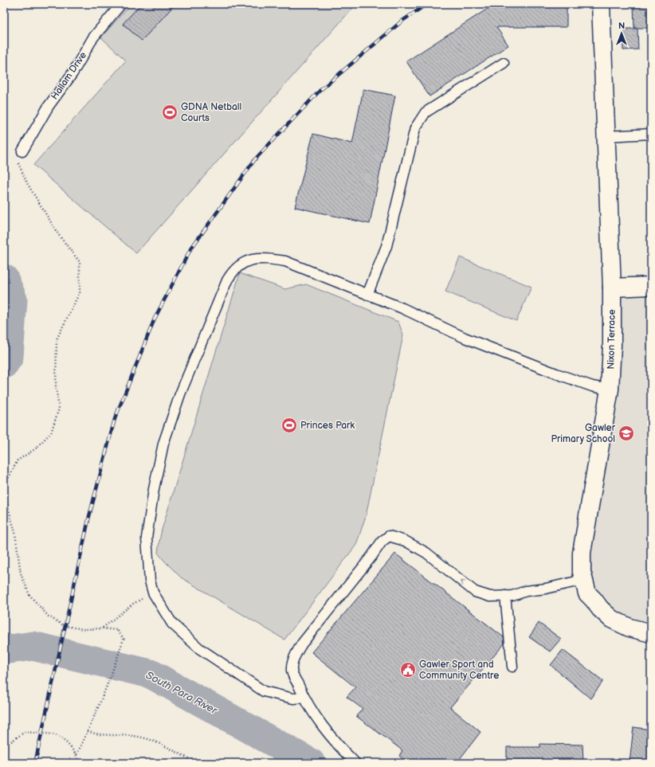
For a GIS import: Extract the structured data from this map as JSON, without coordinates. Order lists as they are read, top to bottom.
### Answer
{
  "streets": {
    "street": ["Nixon Terrace"],
    "lane": ["Hallam Drive"]
  },
  "water": ["South Para River"],
  "places": {
    "sports": ["GDNA Netball Courts", "Princes Park"],
    "school or university": ["Gawler Primary School"],
    "public building": ["Gawler Sport and Community Centre"]
  },
  "north": "top"
}
